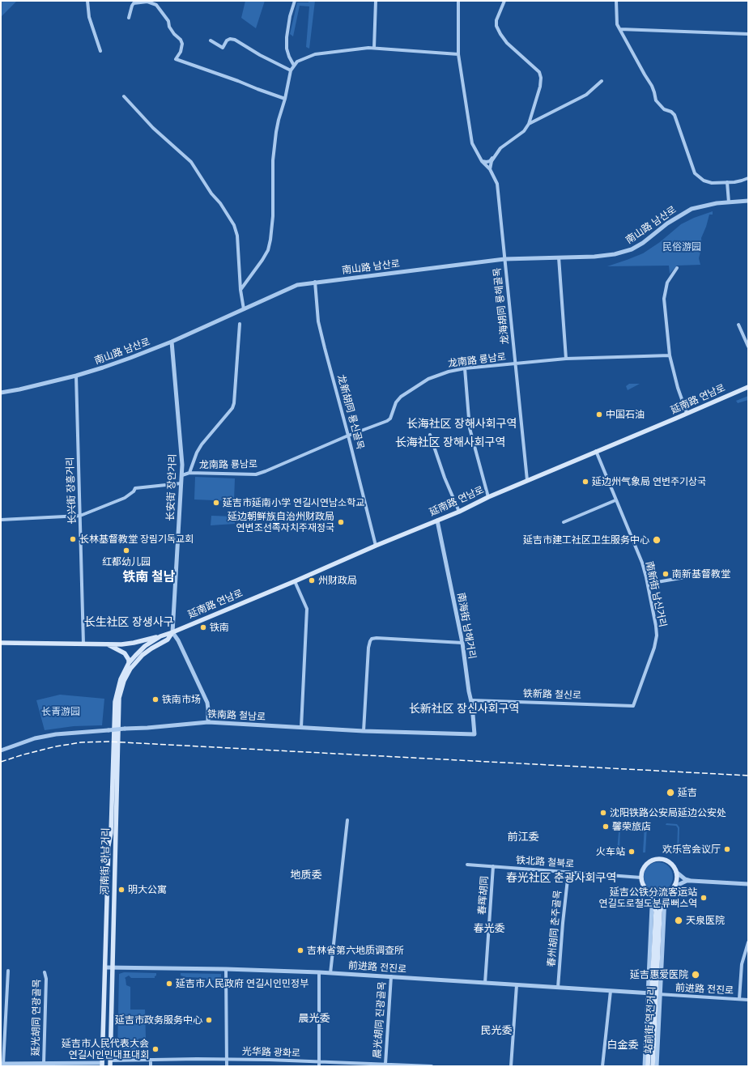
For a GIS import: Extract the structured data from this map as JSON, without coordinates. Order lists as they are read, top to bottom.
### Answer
{
  "streets": {
    "main road": ["延南路 연남로", "河南街 하남거리", "站前街 역전거리"],
    "street": [
      "南山路 남산로",
      "龙海胡同 룡해골목",
      "龙南路 룡남로",
      "龙新胡同 룡신골목",
      "长安街 장안거리",
      "长兴街 장흥거리",
      "南新街 남신거리",
      "南海街 남해거리",
      "铁新路 철신로",
      "铁南路 철남로",
      "铁北路 철북로",
      "春晖胡同",
      "春州胡同 춘주골목",
      "前进路 전진로",
      "延光胡同 연광골목",
      "晨光胡同 진광골목",
      "光华路 광화로"
    ]
  },
  "crossings": [
    ["南山路 남산로", "龙海胡同 룡해골목"],
    ["南山路 남산로", "龙新胡同 룡신골목"],
    ["南山路 남산로", "长安街 장안거리"],
    ["南山路 남산로", "长兴街 장흥거리"],
    ["龙海胡同 룡해골목", "龙南路 룡남로"],
    ["龙海胡同 룡해골목", "延南路 연남로"],
    ["龙南路 룡남로", "龙新胡同 룡신골목"],
    ["龙南路 룡남로", "长安街 장안거리"],
    ["延南路 연남로", "龙新胡同 룡신골목"],
    ["延南路 연남로", "长安街 장안거리"],
    ["延南路 연남로", "南新街 남신거리"],
    ["延南路 연남로", "南海街 남해거리"],
    ["延南路 연남로", "河南街 하남거리"],
    ["南新街 남신거리", "铁新路 철신로"],
    ["南海街 남해거리", "铁新路 철신로"],
    ["南海街 남해거리", "铁南路 철남로"],
    ["河南街 하남거리", "前进路 전진로"],
    ["河南街 하남거리", "光华路 광화로"],
    ["铁北路 철북로", "春晖胡同"],
    ["铁北路 철북로", "春州胡同 춘주골목"],
    ["铁北路 철북로", "站前街 역전거리"],
    ["春晖胡同", "前进路 전진로"],
    ["春州胡同 춘주골목", "前进路 전진로"],
    ["前进路 전진로", "晨光胡同 진광골목"],
    ["前进路 전진로", "站前街 역전거리"],
    ["晨光胡同 진광골목", "光华路 광화로"]
  ],
  "districts": [
    "长海社区 장해사회구역",
    "长海社区 장해사회구역",
    "铁南 철남",
    "长生社区 장생사구",
    "长新社区 장신사회구역",
    "前江委",
    "地质委",
    "春光社区 춘광사회구역",
    "春光委",
    "晨光委",
    "民光委",
    "白金委"
  ],
  "parks": ["民俗游园", "长青游园"],
  "places": [
    "中国石油",
    "延边州气象局 연변주기상국",
    "延吉市延南小学 연길시연남소학교",
    "延边朝鲜族自治州财政局 연변조선족자치주재정국",
    "长林基督教堂 장림기독교회",
    "延吉市建工社区卫生服务中心",
    "红都幼儿园",
    "南新基督教堂",
    "州财政局",
    "铁南",
    "铁南市场",
    "延吉",
    "沈阳铁路公安局延边公安处",
    "馨荣旅店",
    "欢乐宫会议厅",
    "火车站",
    "明大公寓",
    "延吉公铁分流客运站 연길도로철도분류뻐스역",
    "天泉医院",
    "吉林省第六地质调查所",
    "延吉惠爱医院",
    "延吉市人民政府 연길시인민정부",
    "延吉市政务服务中心",
    "延吉市人民代表大会 연길시인민대표대회"
  ]
}
